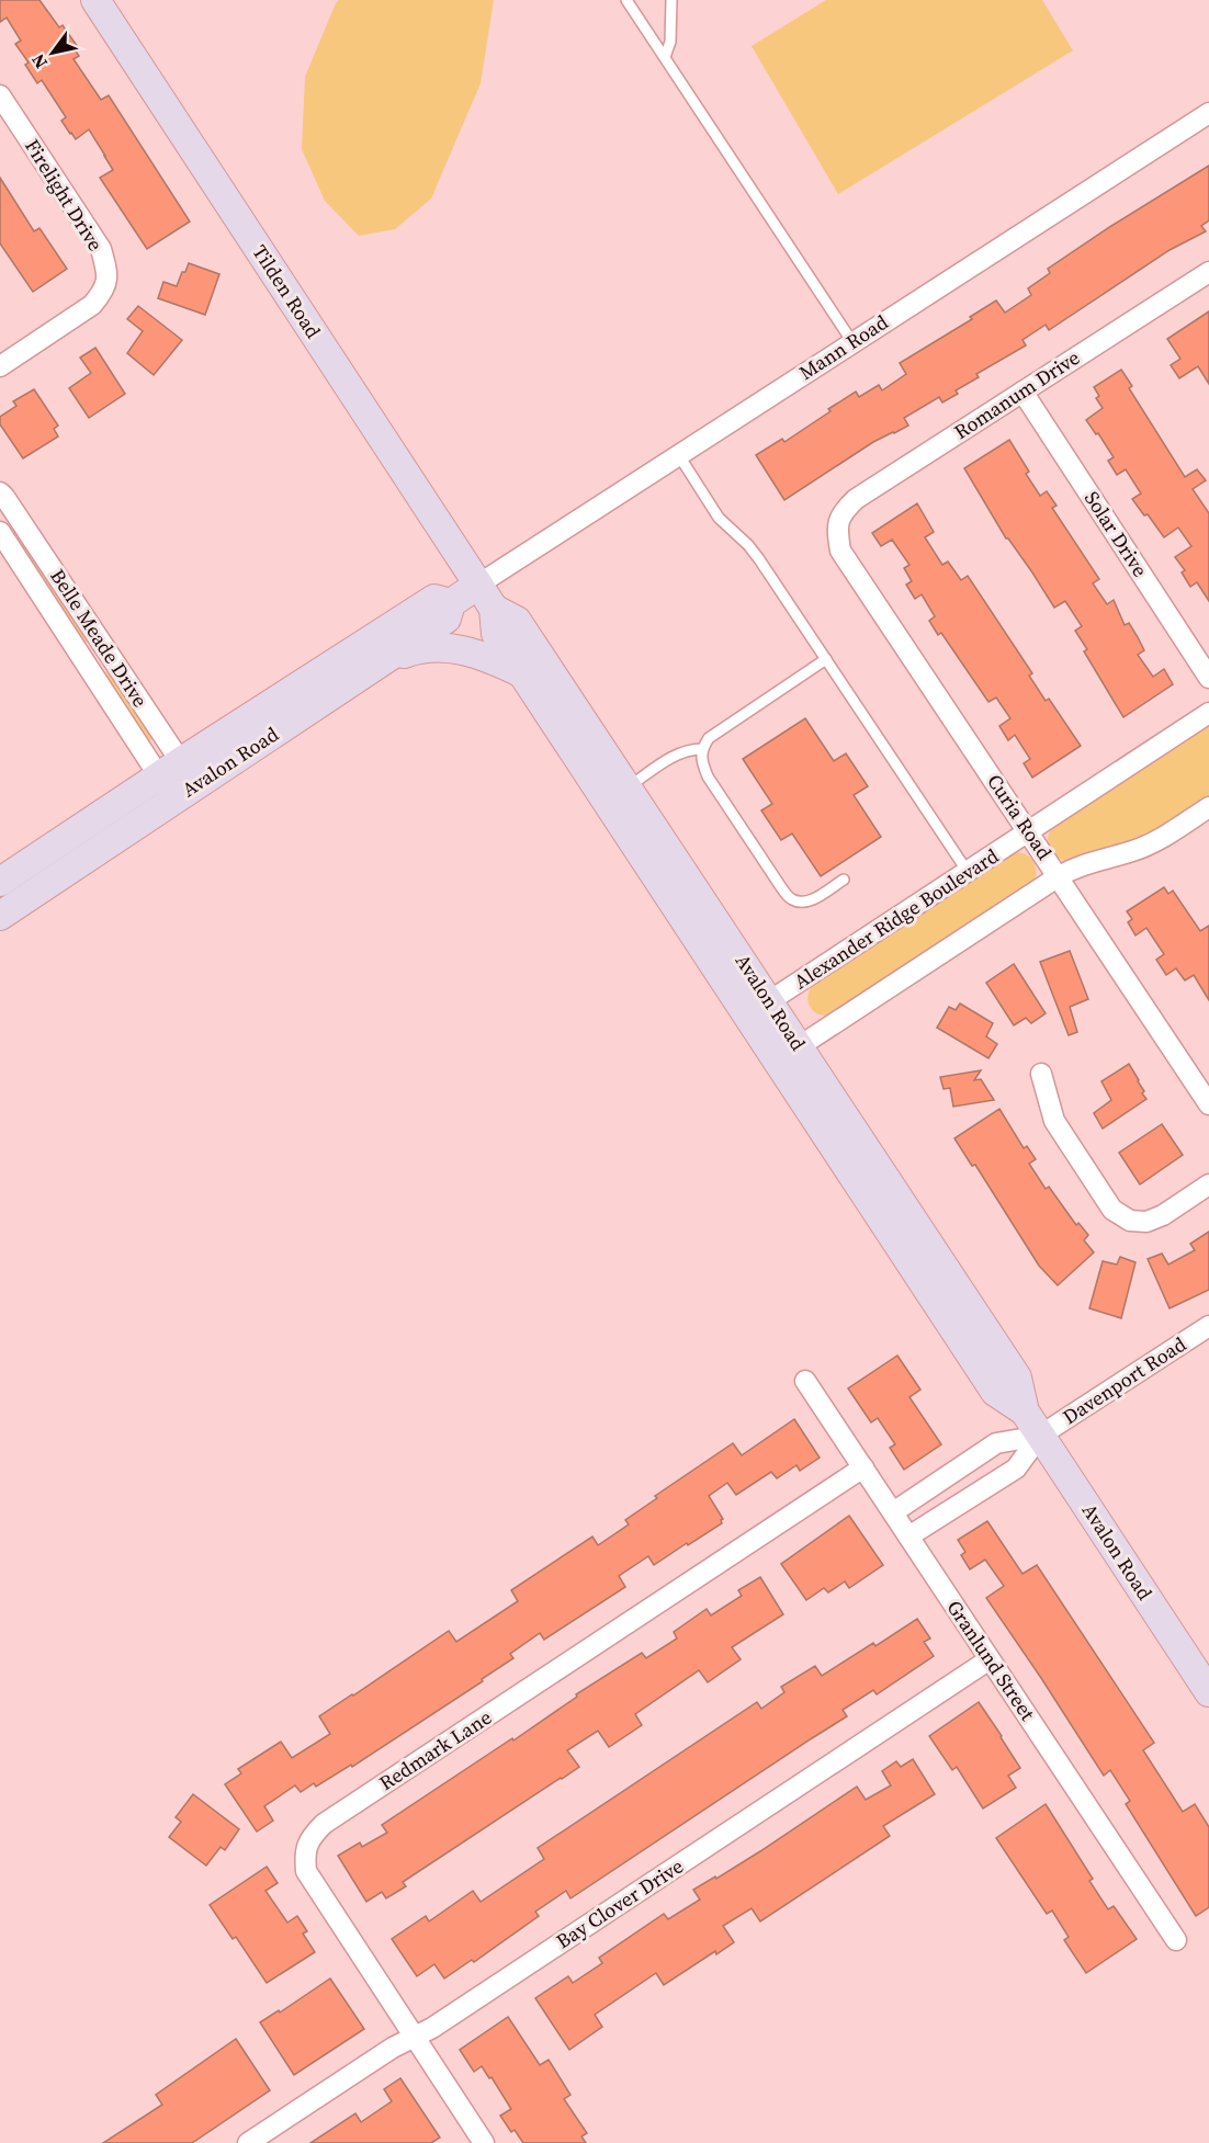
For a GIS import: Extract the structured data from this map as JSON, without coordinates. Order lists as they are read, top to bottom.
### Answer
{
  "streets": {
    "main road": ["Tilden Road", "Avalon Road"],
    "street": [
      "Firelight Drive",
      "Mann Road",
      "Romanum Drive",
      "Solar Drive",
      "Belle Meade Drive",
      "Curia Road",
      "Alexander Ridge Boulevard",
      "Davenport Road",
      "Granlund Street",
      "Redmark Lane",
      "Bay Clover Drive"
    ]
  },
  "crossings": [
    ["Tilden Road", "Mann Road"],
    ["Tilden Road", "Avalon Road"],
    ["Mann Road", "Avalon Road"],
    ["Romanum Drive", "Solar Drive"],
    ["Romanum Drive", "Curia Road"],
    ["Belle Meade Drive", "Avalon Road"],
    ["Avalon Road", "Alexander Ridge Boulevard"],
    ["Avalon Road", "Davenport Road"],
    ["Curia Road", "Alexander Ridge Boulevard"],
    ["Granlund Street", "Redmark Lane"],
    ["Granlund Street", "Bay Clover Drive"],
    ["Redmark Lane", "Bay Clover Drive"]
  ],
  "north": "bottom left"
}
